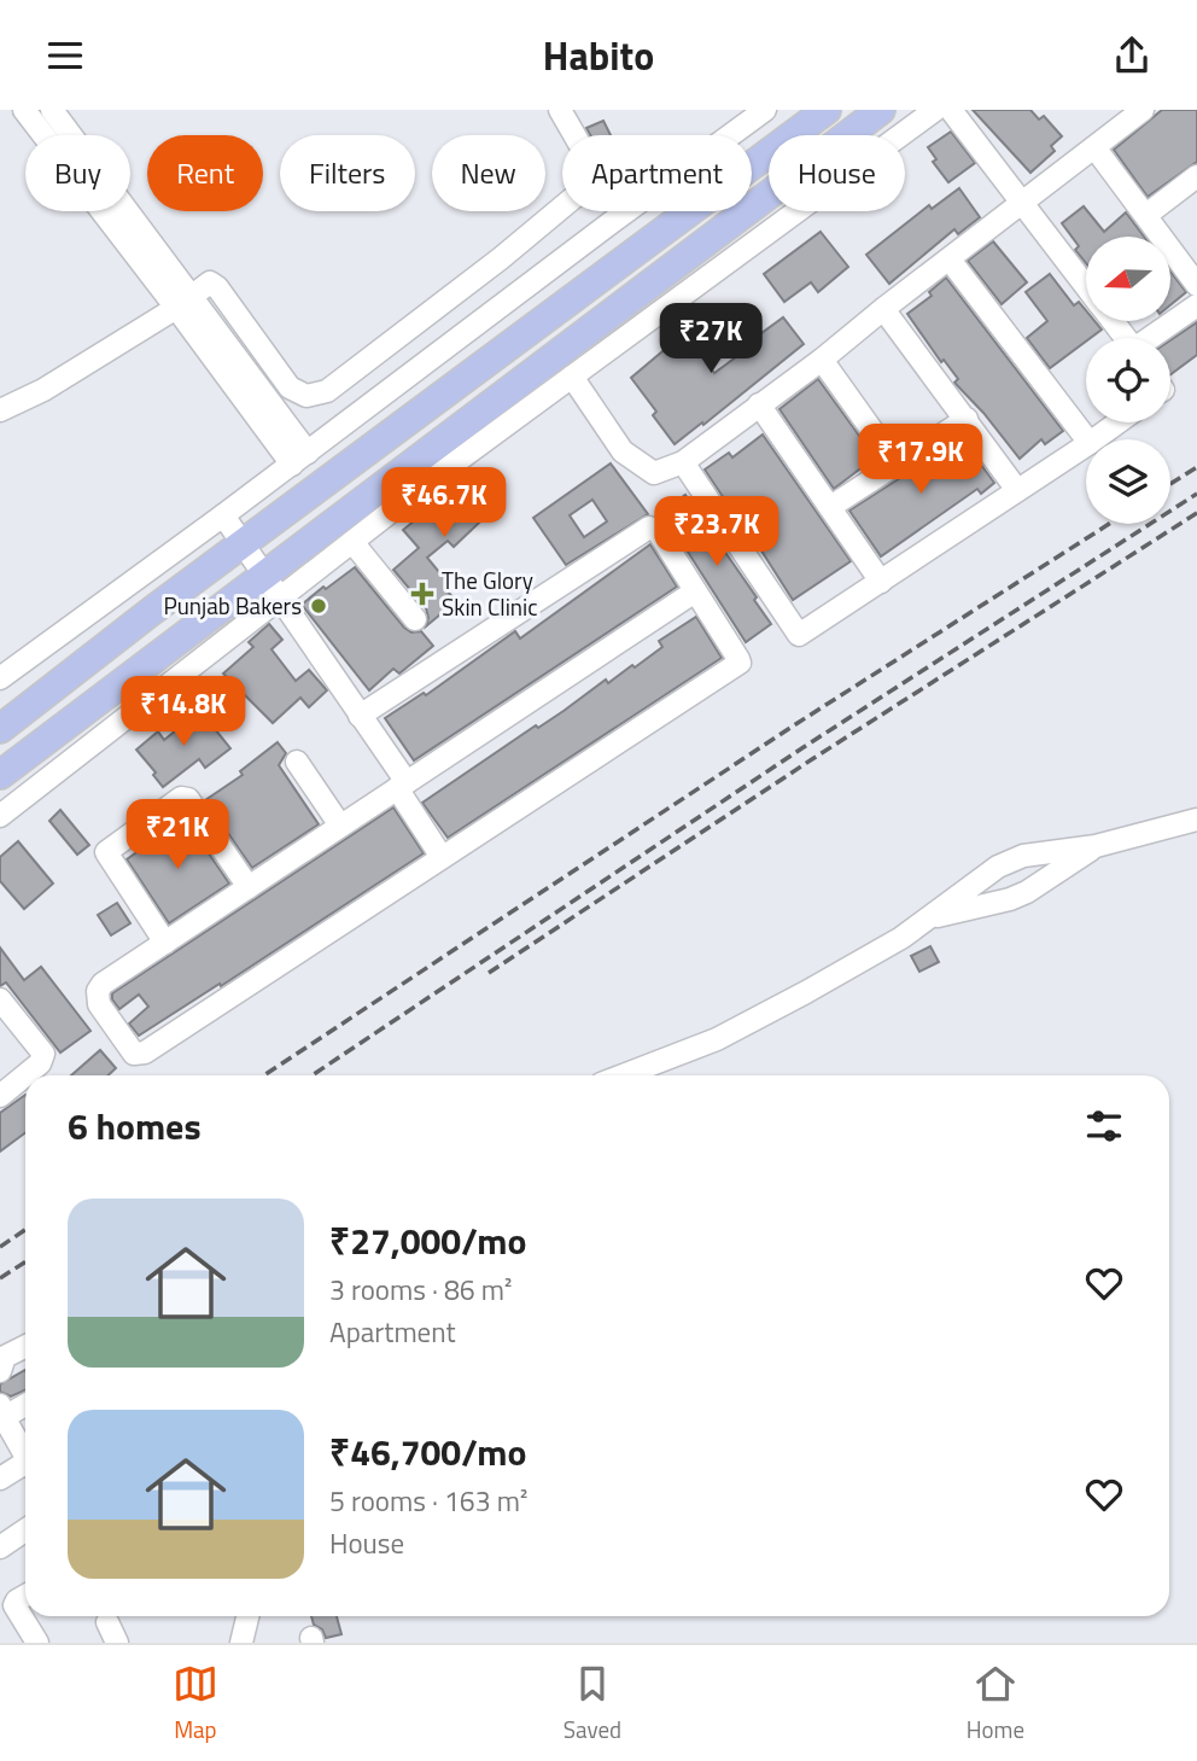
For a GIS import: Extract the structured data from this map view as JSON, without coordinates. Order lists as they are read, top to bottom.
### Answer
{
  "places": {
    "health": ["The Glory Skin Clinic"],
    "other": ["Punjab Bakers"]
  },
  "north": "left",
  "page": {
    "header": "Habito",
    "chip": [
      "Buy",
      "Rent",
      "Filters",
      "New",
      "Apartment",
      "House"
    ],
    "price": [
      "₹27K",
      "₹17.9K",
      "₹46.7K",
      "₹23.7K",
      "₹14.8K",
      "₹21K"
    ],
    "heading": "6 homes",
    "list": [
      {
        "name": "₹27,000/mo",
        "note": "3 rooms · 86 m² · Apartment"
      },
      {
        "name": "₹46,700/mo",
        "note": "5 rooms · 163 m² · House"
      }
    ],
    "tabs": ["Map", "Saved", "Home"]
  }
}
